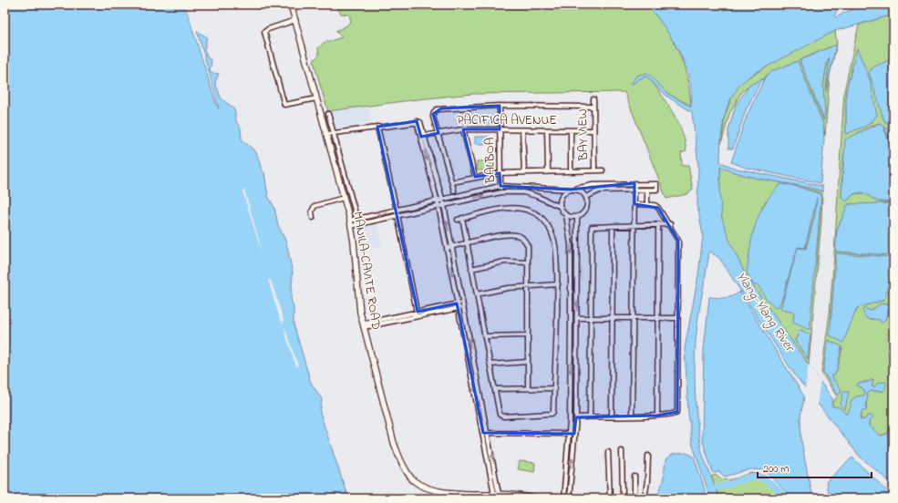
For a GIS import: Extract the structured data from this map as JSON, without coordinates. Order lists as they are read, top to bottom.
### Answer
{
  "streets": {
    "main road": ["MANILA-CAVITE ROAD"],
    "street": ["PACIFICA AVENUE", "BAY VIEW", "BALBOA"]
  },
  "crossings": [
    ["PACIFICA AVENUE", "BAY VIEW"],
    ["PACIFICA AVENUE", "BALBOA"]
  ],
  "water": ["Ylang-Ylang River"],
  "scale_bar": "200 m"
}
